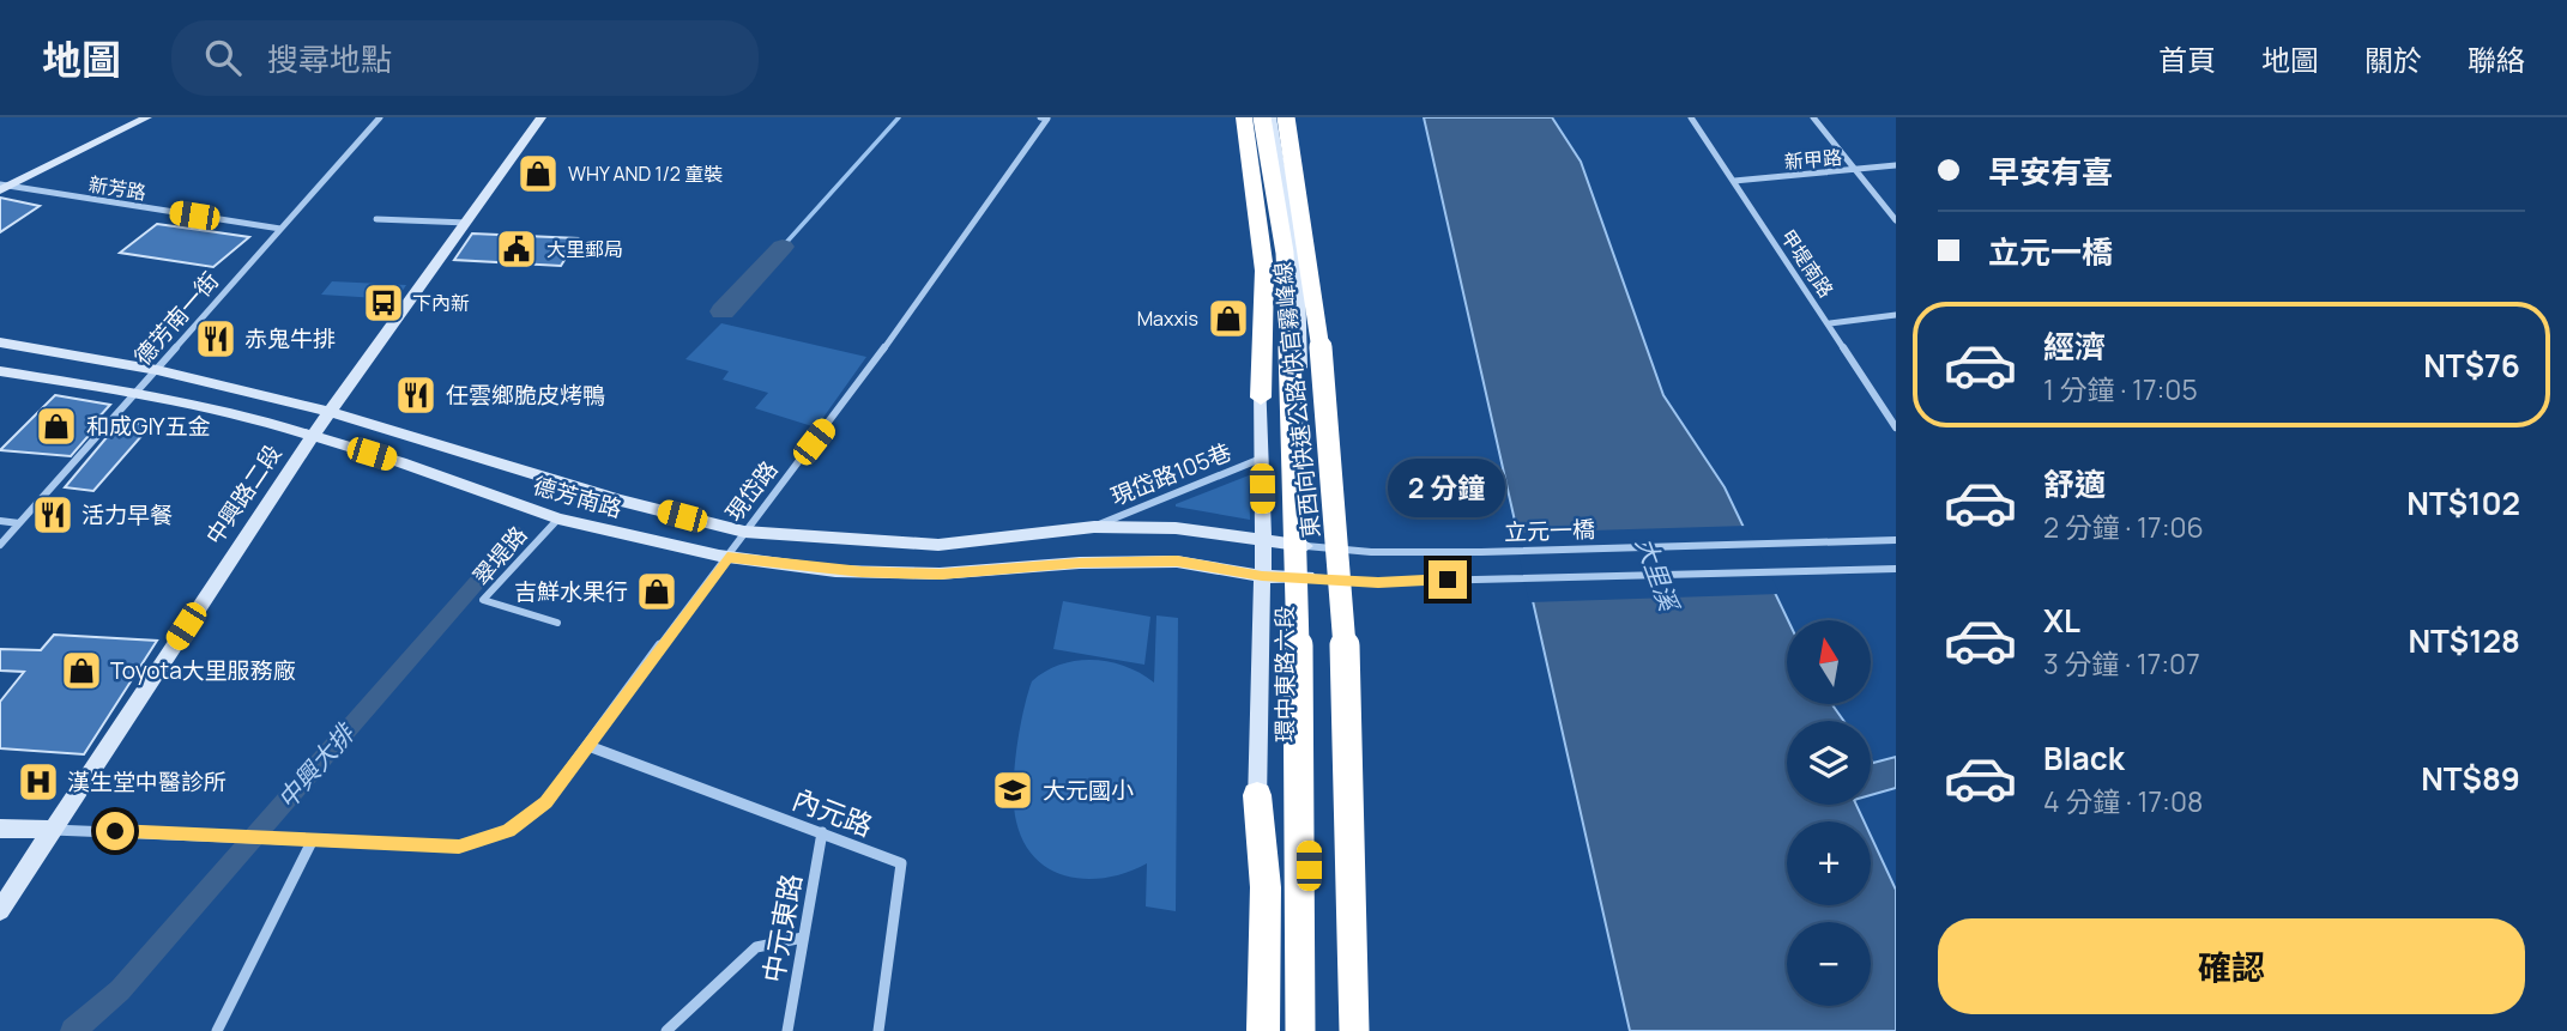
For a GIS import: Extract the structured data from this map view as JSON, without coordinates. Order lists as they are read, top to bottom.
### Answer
{
  "streets": {
    "highway": ["東西向快速公路 快官霧峰線"],
    "street": [
      "新甲路",
      "新芳路",
      "甲堤南路",
      "德芳南一街",
      "現岱路105巷",
      "現岱路",
      "中興路二段",
      "德芳南路",
      "立元一橋",
      "翠堤路",
      "環中東路六段",
      "內元路",
      "中元東路"
    ]
  },
  "crossings": [
    ["新甲路", "甲堤南路"],
    ["新芳路", "德芳南一街"],
    ["德芳南一街", "德芳南路"],
    ["現岱路105巷", "德芳南路"],
    ["現岱路105巷", "環中東路六段"],
    ["現岱路", "中興路二段"],
    ["現岱路", "德芳南路"],
    ["現岱路", "內元路"],
    ["中興路二段", "德芳南路"],
    ["德芳南路", "立元一橋"],
    ["德芳南路", "翠堤路"],
    ["德芳南路", "環中東路六段"],
    ["立元一橋", "環中東路六段"],
    ["內元路", "中元東路"]
  ],
  "water": ["大里溪", "中興大排"],
  "places": {
    "shop": [
      "WHY AND 1/2 童裝",
      "Maxxis",
      "和成GIY五金",
      "吉鮮水果行",
      "Toyota大里服務廠"
    ],
    "public building": ["大里郵局"],
    "bus stop": ["下內新"],
    "restaurant": ["赤鬼牛排", "任雲鄉脆皮烤鴨", "活力早餐"],
    "hospital": ["漢生堂中醫診所"],
    "school or university": ["大元國小"]
  },
  "north": "top",
  "page": {
    "header": "地圖",
    "search": "搜尋地點",
    "nav": [
      "首頁",
      "地圖",
      "關於",
      "聯絡"
    ],
    "banner": ["早安有喜", "立元一橋"],
    "list": [
      {
        "name": "經濟",
        "note": "1 分鐘 · 17:05",
        "value": "NT$76"
      },
      {
        "name": "舒適",
        "note": "2 分鐘 · 17:06",
        "value": "NT$102"
      },
      {
        "name": "XL",
        "note": "3 分鐘 · 17:07",
        "value": "NT$128"
      },
      {
        "name": "Black",
        "note": "4 分鐘 · 17:08",
        "value": "NT$89"
      }
    ],
    "bubble": "2 分鐘",
    "map_buttons": ["+", "−"],
    "buttons": "確認"
  }
}
